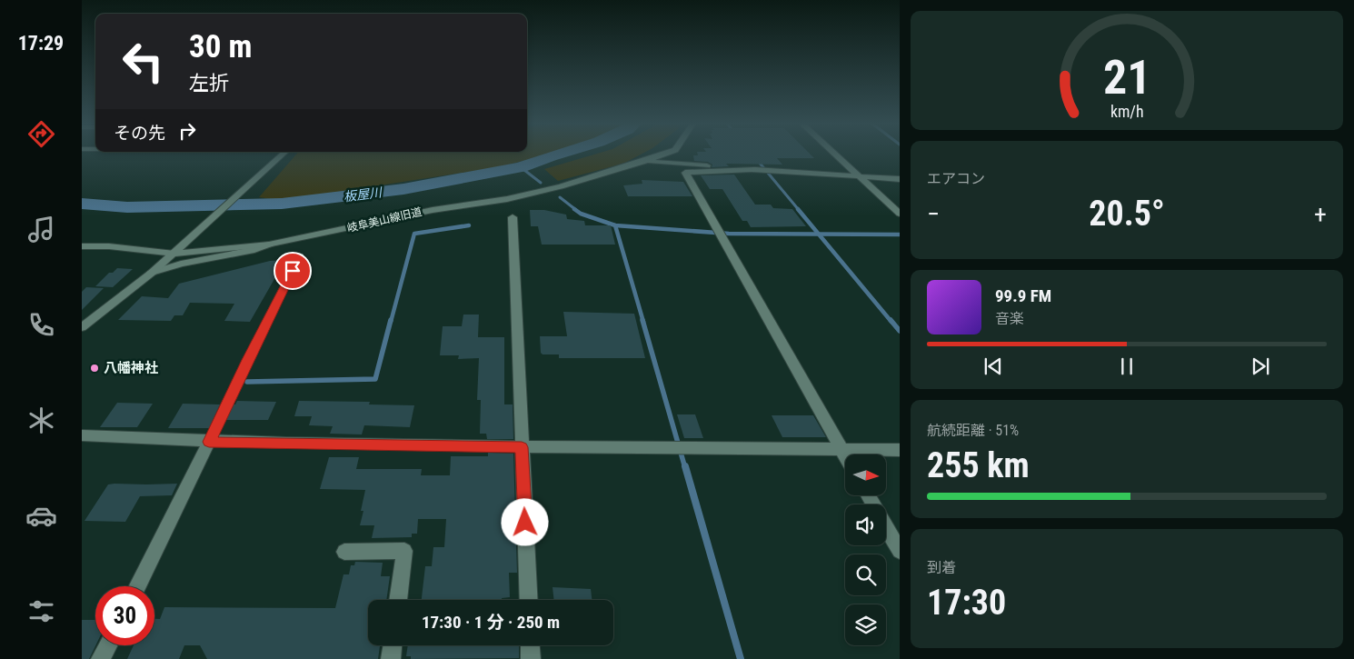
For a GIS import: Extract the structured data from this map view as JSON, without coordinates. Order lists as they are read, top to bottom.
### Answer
{
  "streets": {
    "street": ["岐阜美山線旧道"]
  },
  "water": ["板屋川"],
  "places": ["八幡神社"],
  "north": "right",
  "page": {
    "tabs": "17:29",
    "turn": ["30 m", "左折"],
    "then": "その先",
    "tile": [
      "エアコン",
      ["航続距離 · 51%", "255 km"],
      ["到着", "17:30"]
    ],
    "heat": ["−", "20.5°", "+"],
    "song": ["99.9 FM", "音楽"],
    "limit": "30",
    "trip": "17:30 · 1 分 · 250 m",
    "gauge": ["21", "km/h"]
  }
}
